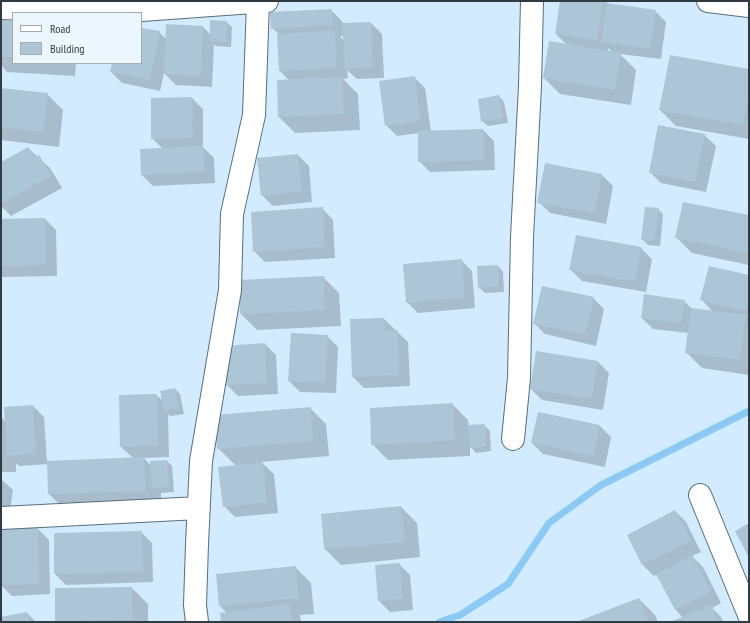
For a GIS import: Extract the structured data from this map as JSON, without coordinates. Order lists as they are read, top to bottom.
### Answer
{
  "legend": ["Road", "Building"]
}
